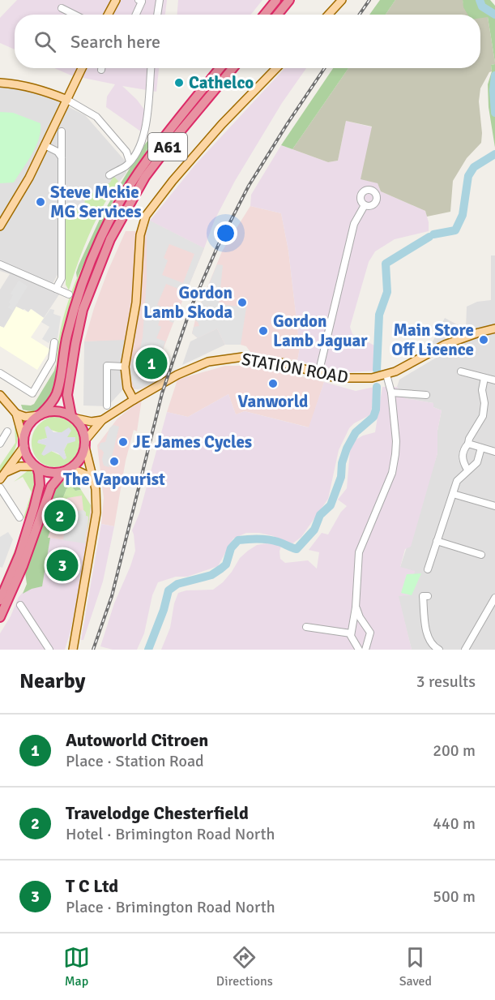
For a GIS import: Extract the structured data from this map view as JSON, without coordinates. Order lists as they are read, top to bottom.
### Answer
{
  "streets": {
    "highway": ["A61"],
    "main road": ["STATION ROAD"]
  },
  "crossings": [
    ["A61", "STATION ROAD"]
  ],
  "places": [
    "Cathelco",
    "Steve Mckie MG Services",
    "Gordon Lamb Skoda",
    "Gordon Lamb Jaguar",
    "Main Store Off Licence",
    "Vanworld",
    "JE James Cycles",
    "The Vapourist"
  ],
  "page": {
    "search": "Search here",
    "pins": ["1", "2", "3"],
    "heading": ["Nearby", "3 results"],
    "list": [
      {
        "mark": "1",
        "name": "Autoworld Citroen",
        "note": "Place · Station Road",
        "value": "200 m"
      },
      {
        "mark": "2",
        "name": "Travelodge Chesterfield",
        "note": "Hotel · Brimington Road North",
        "value": "440 m"
      },
      {
        "mark": "3",
        "name": "T C Ltd",
        "note": "Place · Brimington Road North",
        "value": "500 m"
      }
    ],
    "nav": ["Map", "Directions", "Saved"]
  }
}
